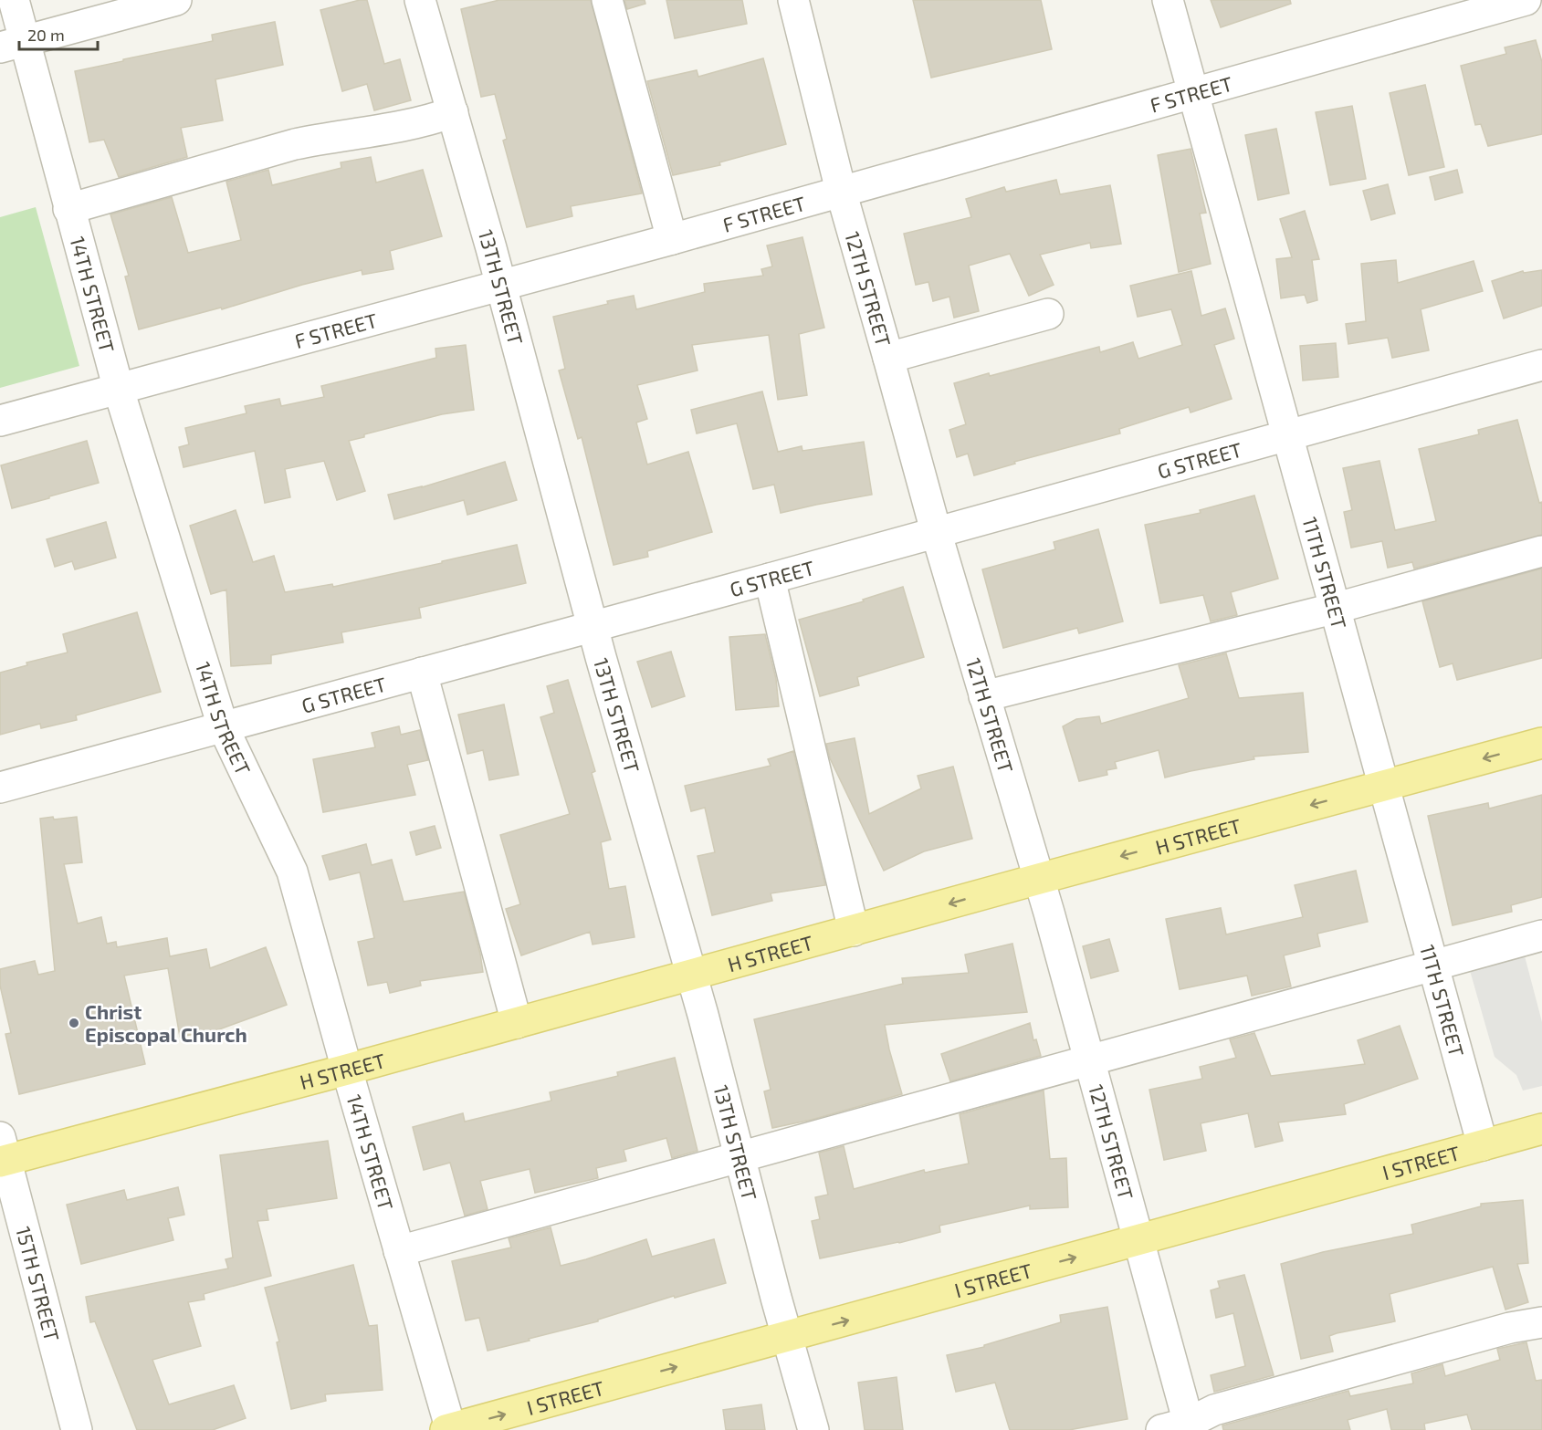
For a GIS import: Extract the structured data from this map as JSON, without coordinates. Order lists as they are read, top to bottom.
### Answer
{
  "streets": {
    "main road": ["H STREET", "I STREET"],
    "street": [
      "F STREET",
      "13TH STREET",
      "12TH STREET",
      "14TH STREET",
      "G STREET",
      "11TH STREET",
      "15TH STREET"
    ]
  },
  "crossings": [
    ["F STREET", "13TH STREET"],
    ["F STREET", "12TH STREET"],
    ["F STREET", "14TH STREET"],
    ["F STREET", "11TH STREET"],
    ["13TH STREET", "G STREET"],
    ["13TH STREET", "H STREET"],
    ["13TH STREET", "I STREET"],
    ["12TH STREET", "G STREET"],
    ["12TH STREET", "H STREET"],
    ["12TH STREET", "I STREET"],
    ["14TH STREET", "G STREET"],
    ["14TH STREET", "H STREET"],
    ["14TH STREET", "I STREET"],
    ["G STREET", "11TH STREET"],
    ["11TH STREET", "H STREET"],
    ["11TH STREET", "I STREET"],
    ["H STREET", "15TH STREET"]
  ],
  "one_way": ["H STREET", "I STREET"],
  "places": ["Christ Episcopal Church"],
  "scale_bar": "20 m"
}
